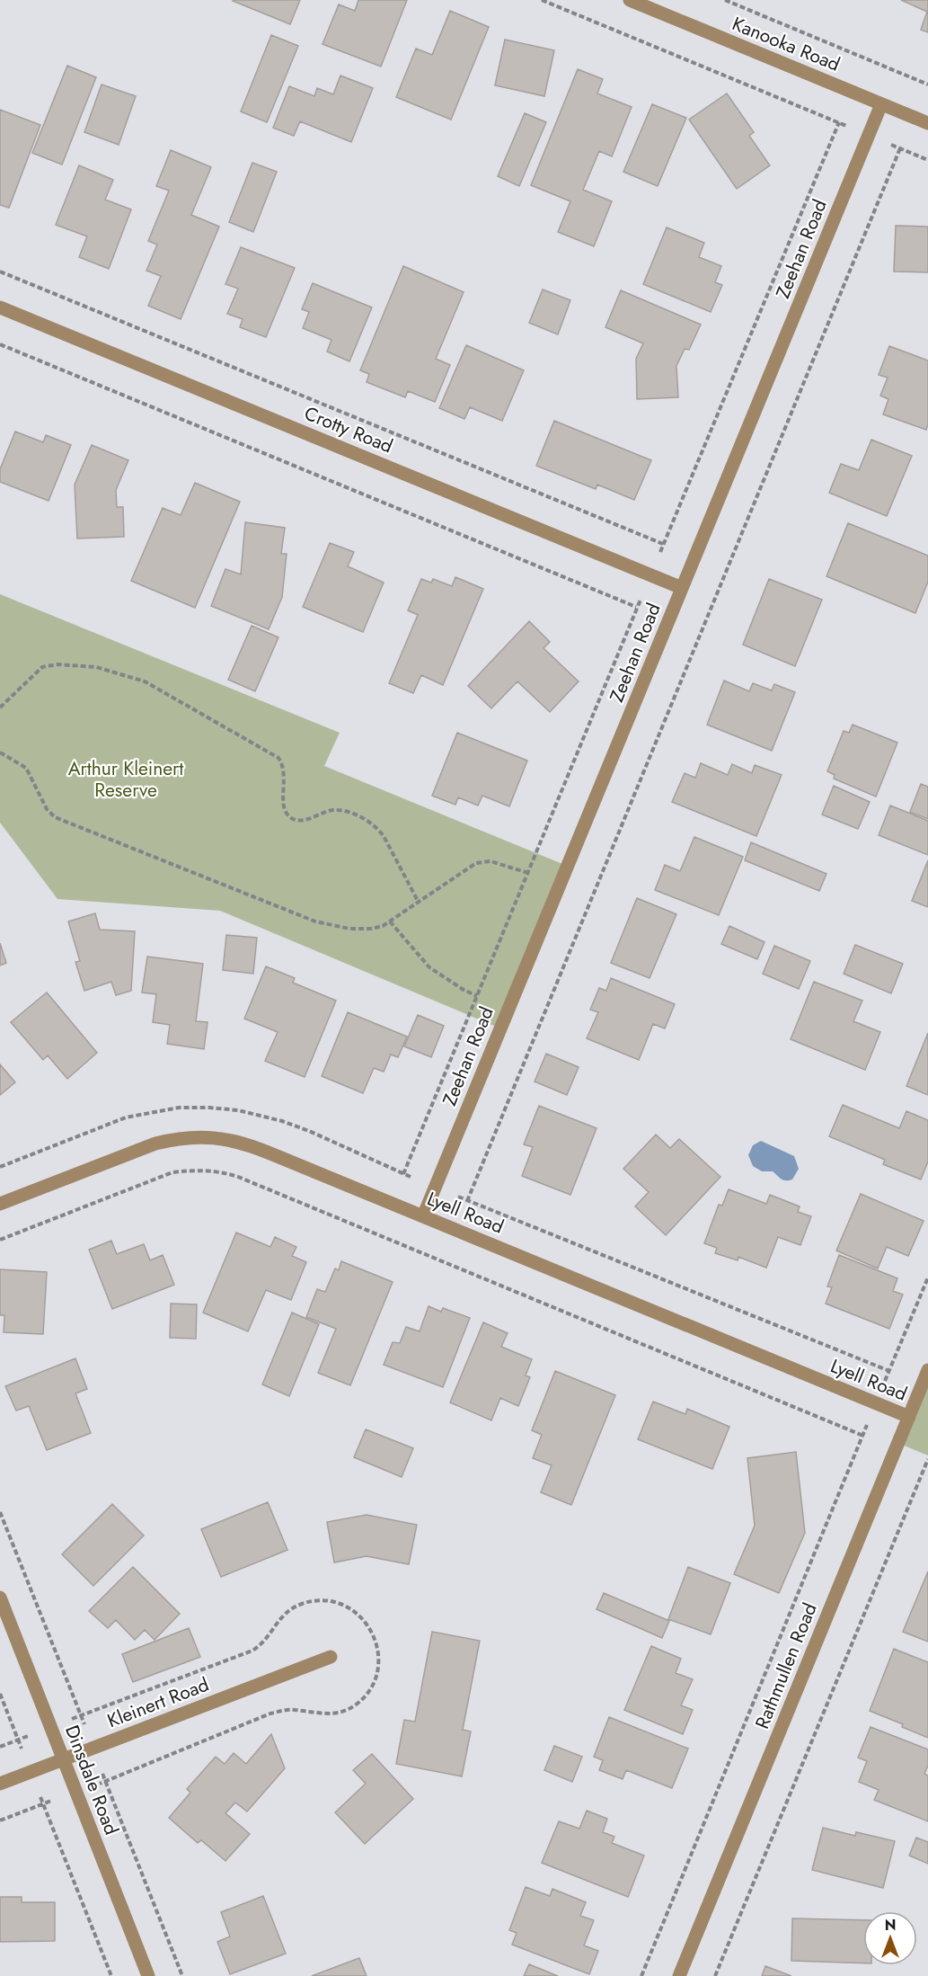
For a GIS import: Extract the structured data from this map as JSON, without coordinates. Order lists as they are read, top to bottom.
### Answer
{
  "streets": {
    "street": [
      "Kanooka Road",
      "Zeehan Road",
      "Crotty Road",
      "Lyell Road",
      "Rathmullen Road",
      "Kleinert Road",
      "Dinsdale Road"
    ]
  },
  "crossings": [
    ["Kanooka Road", "Zeehan Road"],
    ["Zeehan Road", "Crotty Road"],
    ["Zeehan Road", "Lyell Road"],
    ["Lyell Road", "Rathmullen Road"],
    ["Kleinert Road", "Dinsdale Road"]
  ],
  "parks": ["Arthur Kleinert Reserve"],
  "north": "top"
}
